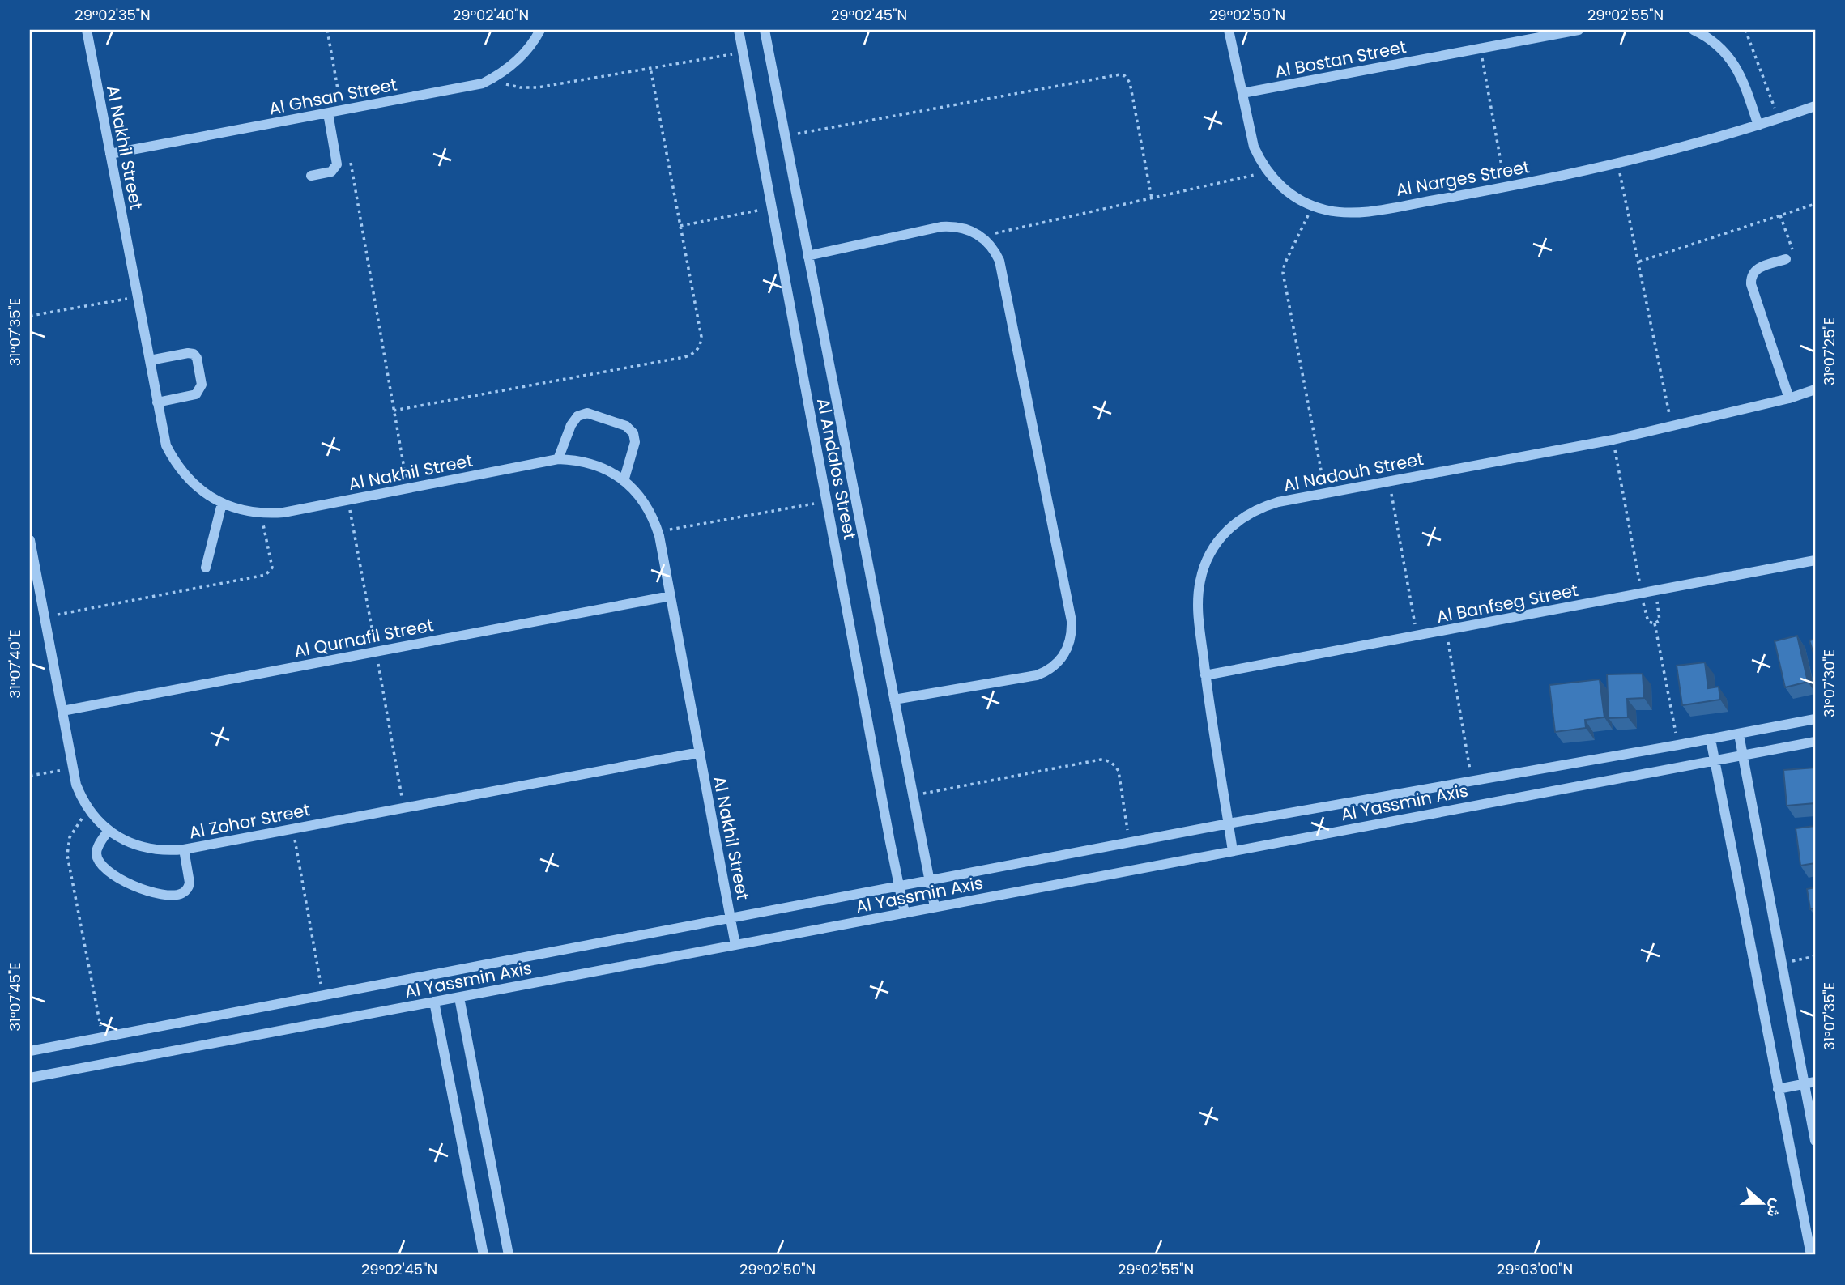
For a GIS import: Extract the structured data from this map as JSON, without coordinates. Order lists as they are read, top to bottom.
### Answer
{
  "streets": {
    "street": [
      "Al Bostan Street",
      "Al Ghsan Street",
      "Al Nakhil Street",
      "Al Narges Street",
      "Al Andalos Street",
      "Al Nadouh Street",
      "Al Banfseg Street",
      "Al Qurnafil Street",
      "Al Yassmin Axis",
      "Al Zohor Street"
    ]
  },
  "crossings": [
    ["Al Bostan Street", "Al Narges Street"],
    ["Al Ghsan Street", "Al Nakhil Street"],
    ["Al Nakhil Street", "Al Qurnafil Street"],
    ["Al Nakhil Street", "Al Yassmin Axis"],
    ["Al Nakhil Street", "Al Zohor Street"],
    ["Al Andalos Street", "Al Yassmin Axis"],
    ["Al Nadouh Street", "Al Banfseg Street"],
    ["Al Nadouh Street", "Al Yassmin Axis"],
    ["Al Qurnafil Street", "Al Zohor Street"]
  ],
  "north": "right",
  "coordinates": [
    "29°02'35\"N",
    "29°02'40\"N",
    "29°02'45\"N",
    "29°02'50\"N",
    "29°02'55\"N",
    "31°07'35\"E",
    "31°07'25\"E",
    "31°07'40\"E",
    "31°07'30\"E",
    "31°07'45\"E",
    "29°03'00\"N"
  ]
}
